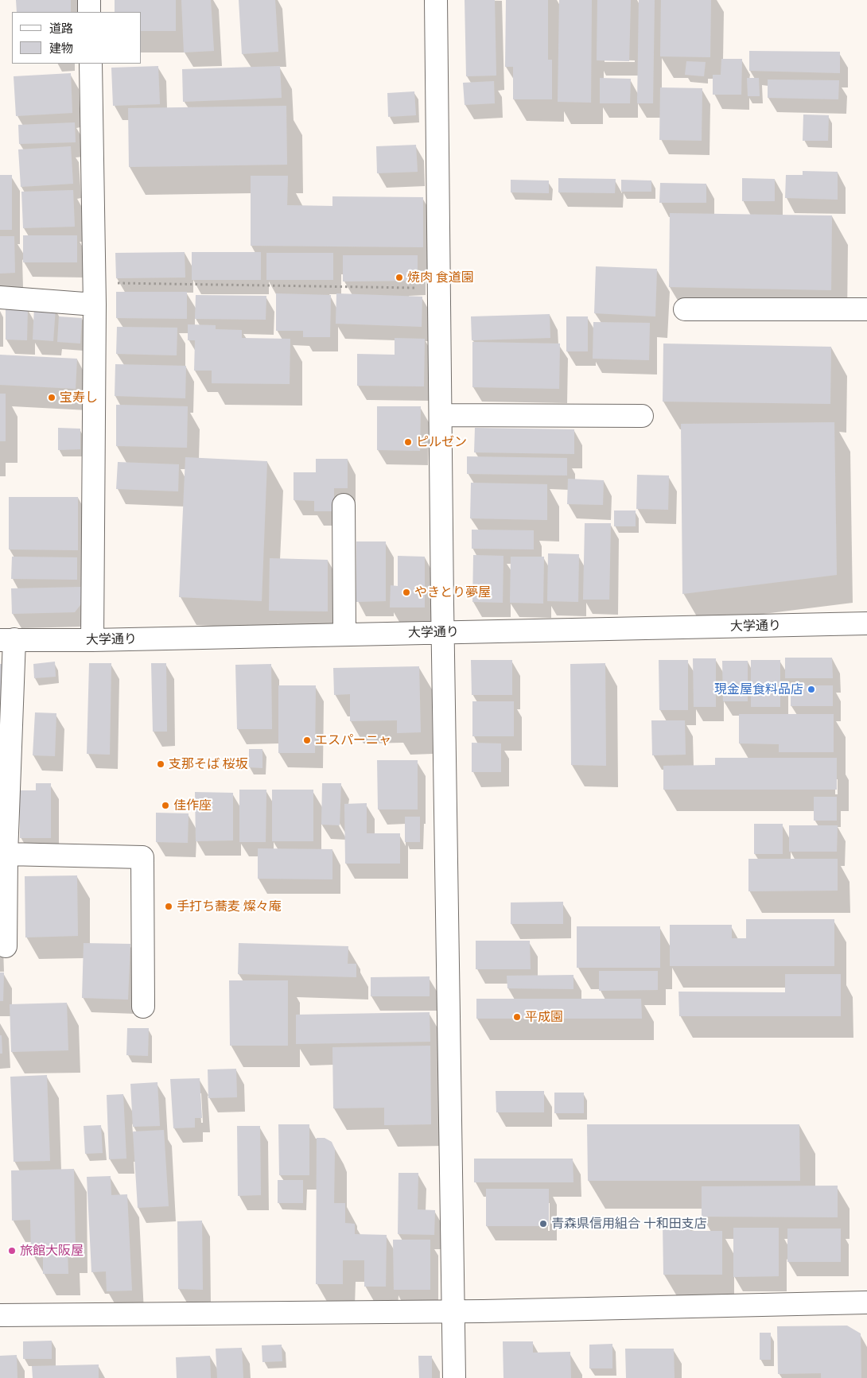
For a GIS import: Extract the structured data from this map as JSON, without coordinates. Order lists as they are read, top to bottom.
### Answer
{
  "streets": {
    "street": ["大学通り"]
  },
  "places": [
    "焼肉 食道園",
    "宝寿し",
    "ピルゼン",
    "やきとり夢屋",
    "現金屋食料品店",
    "エスパーニャ",
    "支那そば 桜坂",
    "佳作座",
    "手打ち蕎麦 燦々庵",
    "平成園",
    "青森県信用組合 十和田支店",
    "旅館大阪屋"
  ],
  "legend": ["道路", "建物"]
}
